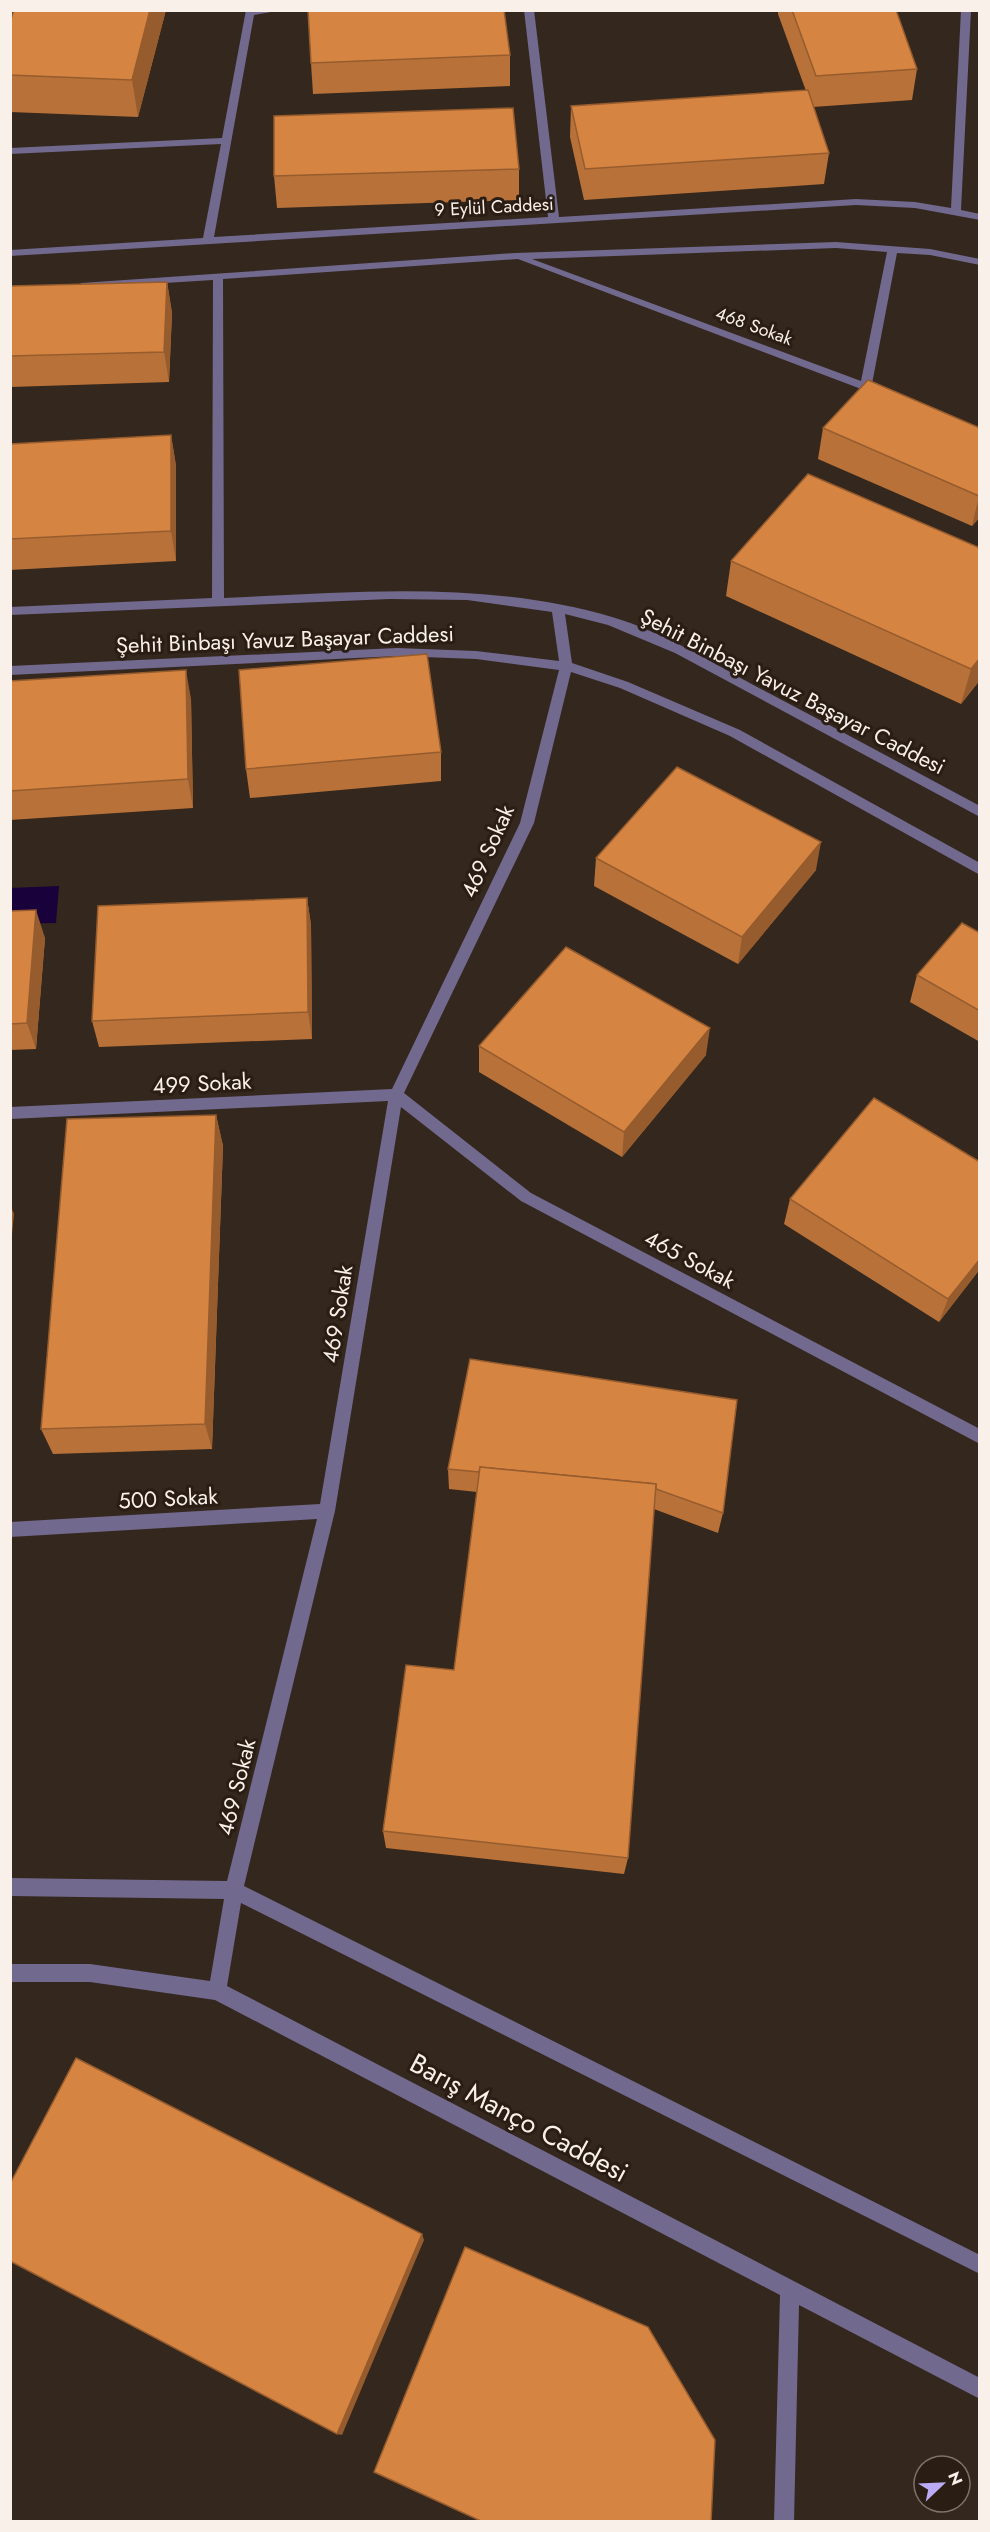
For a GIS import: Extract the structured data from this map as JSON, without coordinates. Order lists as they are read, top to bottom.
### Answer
{
  "streets": {
    "street": [
      "9 Eylül Caddesi",
      "468 Sokak",
      "Şehit Binbaşı Yavuz Başayar Caddesi",
      "469 Sokak",
      "499 Sokak",
      "465 Sokak",
      "500 Sokak",
      "Barış Manço Caddesi"
    ]
  },
  "crossings": [
    ["Şehit Binbaşı Yavuz Başayar Caddesi", "469 Sokak"],
    ["469 Sokak", "499 Sokak"],
    ["469 Sokak", "465 Sokak"],
    ["469 Sokak", "500 Sokak"],
    ["469 Sokak", "Barış Manço Caddesi"],
    ["499 Sokak", "465 Sokak"]
  ],
  "north": "top right"
}
